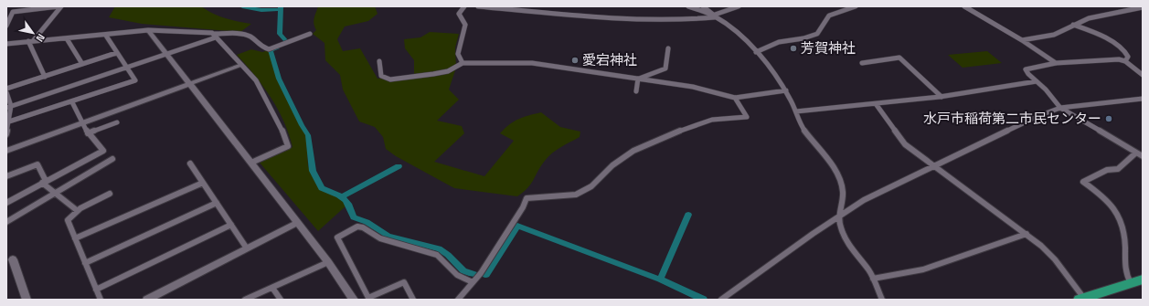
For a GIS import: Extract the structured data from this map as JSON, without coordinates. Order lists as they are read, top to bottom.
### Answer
{
  "places": ["芳賀神社", "愛宕神社", "水戸市稲荷第二市民センター"],
  "north": "bottom right"
}
